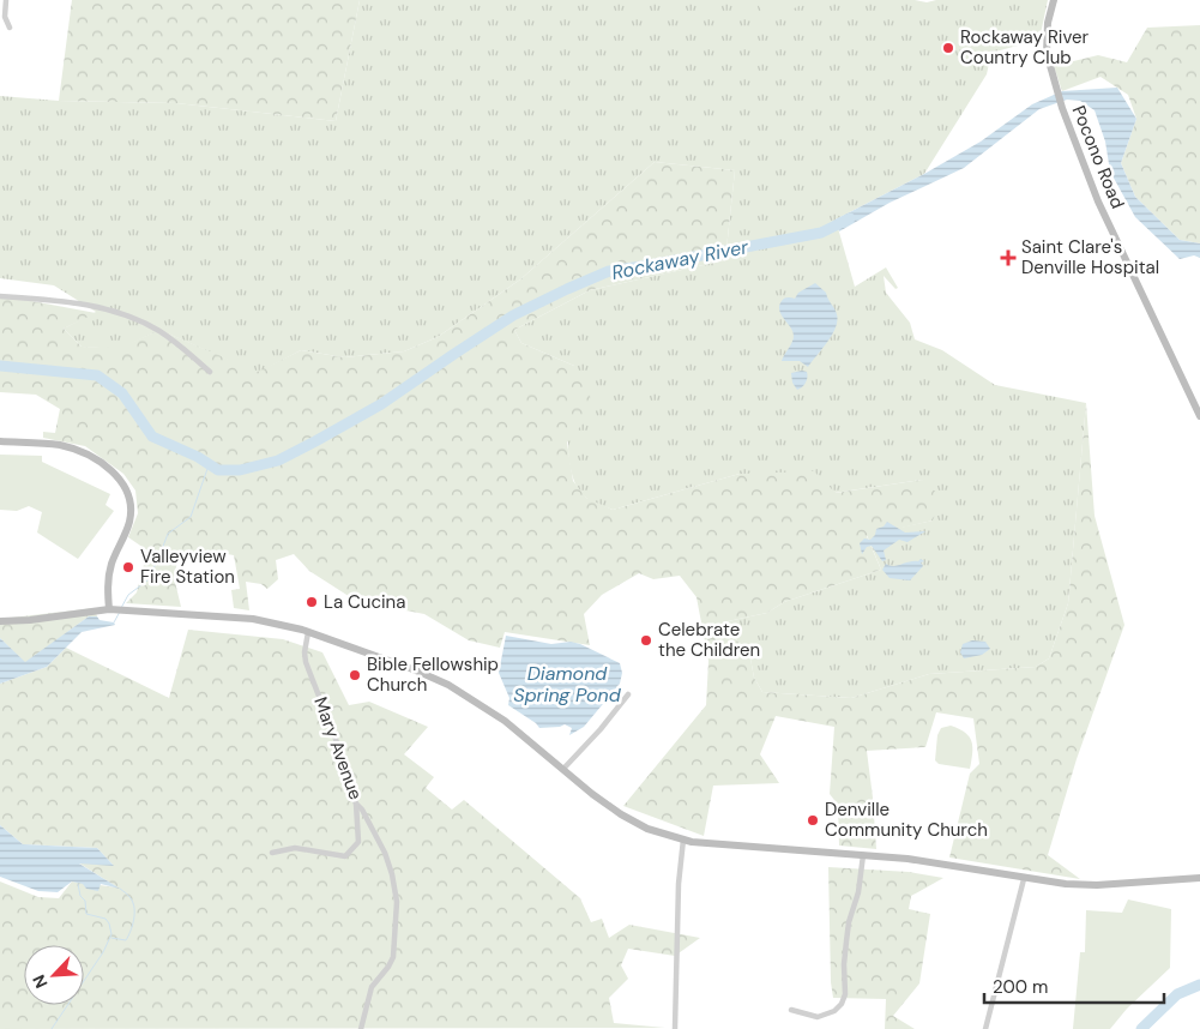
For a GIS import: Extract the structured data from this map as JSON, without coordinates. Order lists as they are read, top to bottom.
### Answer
{
  "streets": {
    "street": ["Pocono Road", "Mary Avenue"]
  },
  "water": ["Rockaway River", "Diamond Spring Pond"],
  "places": {
    "other": [
      "Rockaway River Country Club",
      "Valleyview Fire Station",
      "La Cucina",
      "Celebrate the Children",
      "Bible Fellowship Church",
      "Denville Community Church"
    ],
    "health": ["Saint Clare's Denville Hospital"]
  },
  "scale_bar": "200 m",
  "north": "bottom left"
}
